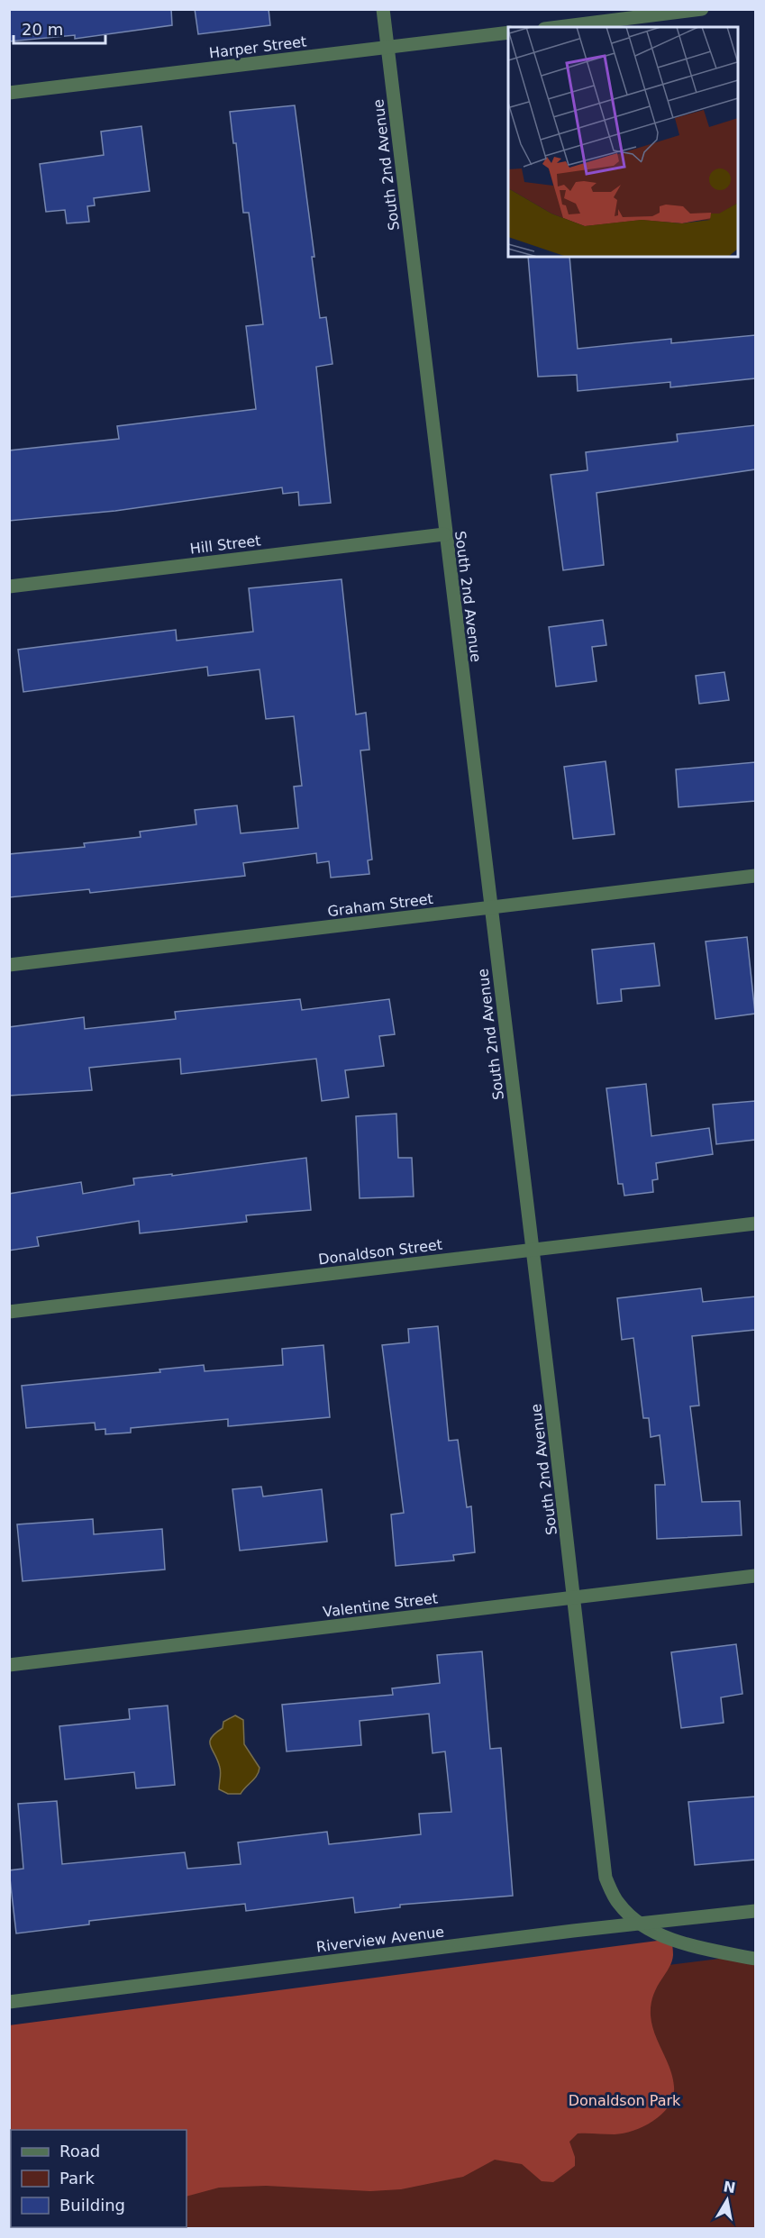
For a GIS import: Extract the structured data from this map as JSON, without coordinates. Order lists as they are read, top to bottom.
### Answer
{
  "streets": {
    "street": [
      "Harper Street",
      "South 2nd Avenue",
      "Hill Street",
      "Graham Street",
      "Donaldson Street",
      "Valentine Street",
      "Riverview Avenue"
    ]
  },
  "crossings": [
    ["Harper Street", "South 2nd Avenue"],
    ["South 2nd Avenue", "Hill Street"],
    ["South 2nd Avenue", "Graham Street"],
    ["South 2nd Avenue", "Donaldson Street"],
    ["South 2nd Avenue", "Valentine Street"],
    ["South 2nd Avenue", "Riverview Avenue"]
  ],
  "parks": ["Donaldson Park"],
  "legend": ["Road", "Park", "Building"],
  "scale_bar": "20 m",
  "north": "top"
}
